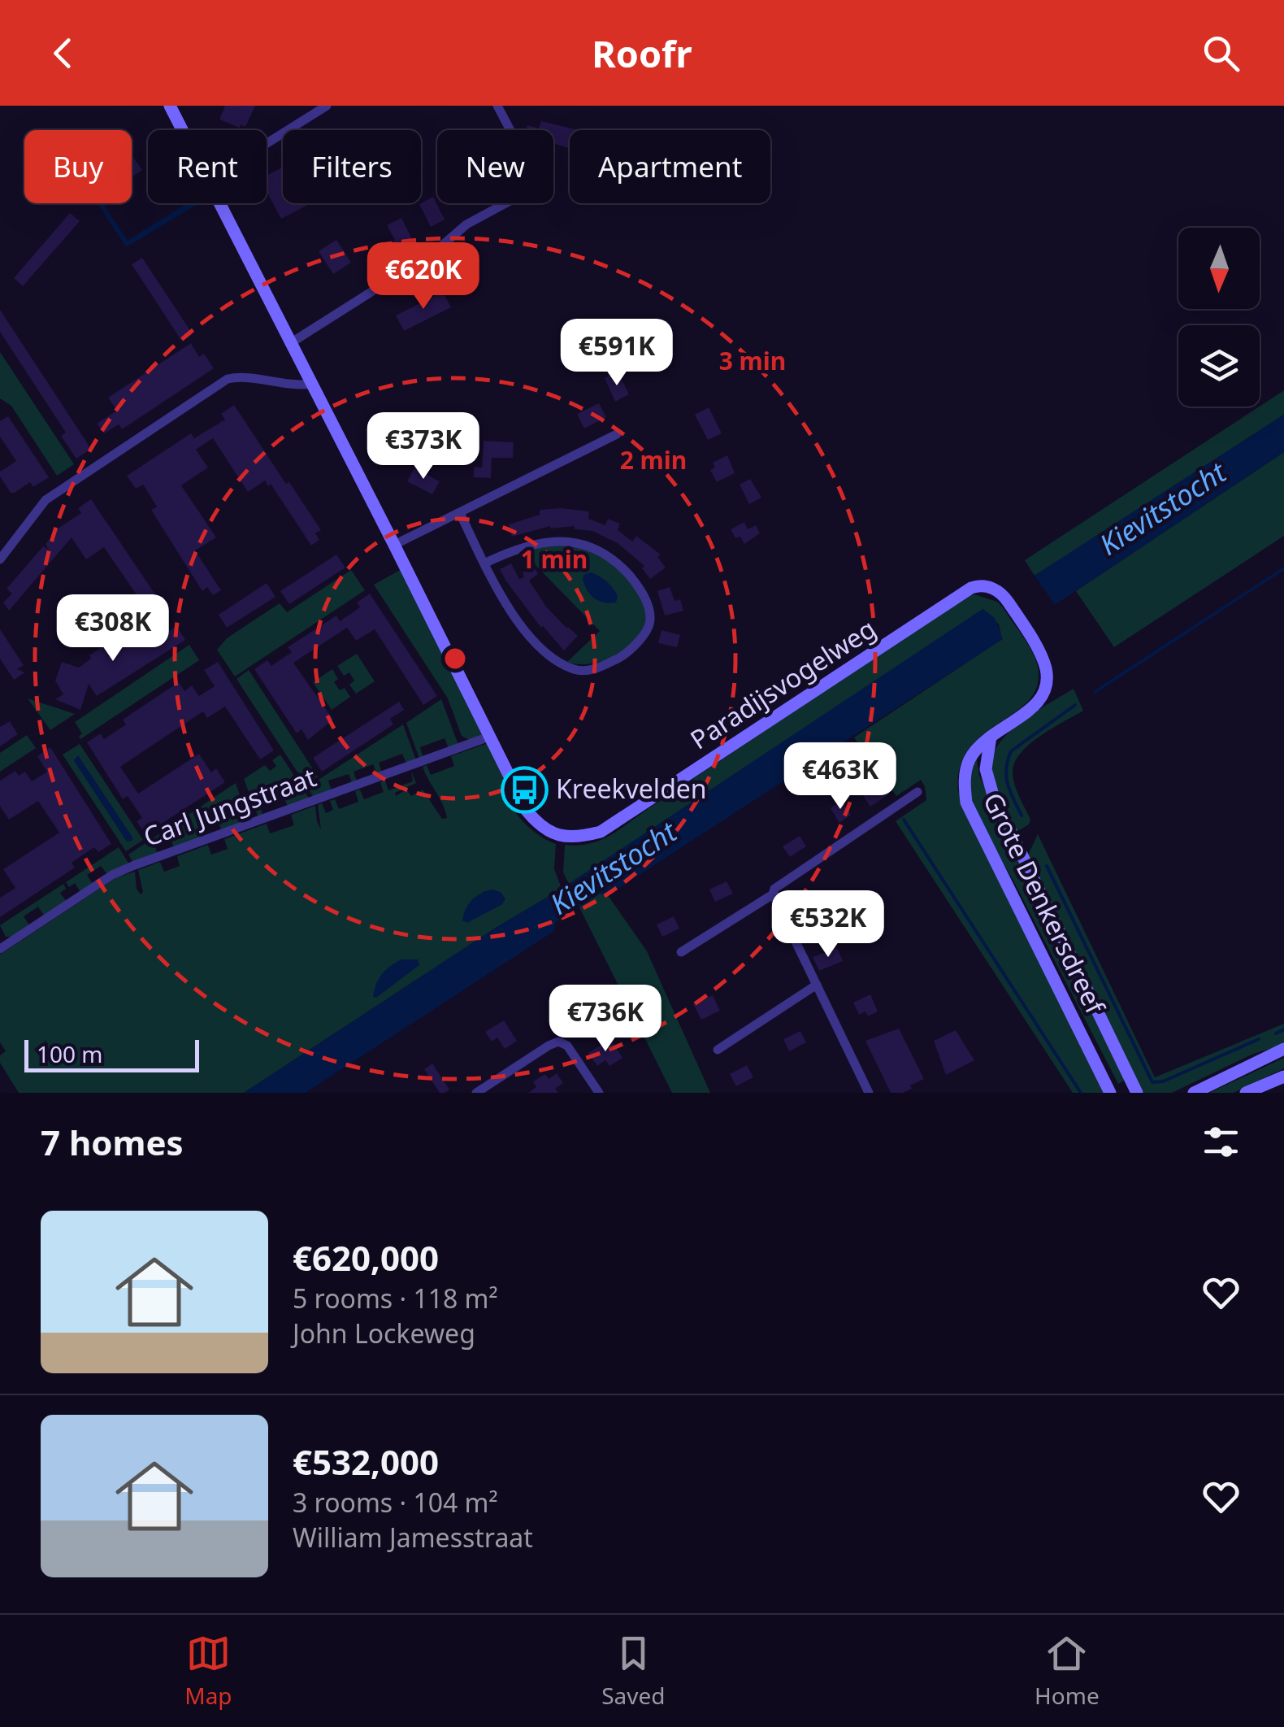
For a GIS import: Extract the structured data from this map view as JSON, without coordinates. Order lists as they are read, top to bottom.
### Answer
{
  "streets": {
    "street": ["Paradijsvogelweg", "Carl Jungstraat", "Grote Denkersdreef"]
  },
  "crossings": [
    ["Paradijsvogelweg", "Carl Jungstraat"],
    ["Paradijsvogelweg", "Grote Denkersdreef"]
  ],
  "water": ["Kievitstocht"],
  "places": {
    "bus stop": ["Kreekvelden"]
  },
  "scale_bar": "100 m",
  "north": "bottom",
  "page": {
    "header": "Roofr",
    "chip": [
      "Buy",
      "Rent",
      "Filters",
      "New",
      "Apartment"
    ],
    "price": [
      "€620K",
      "€591K",
      "€373K",
      "€308K",
      "€463K",
      "€532K",
      "€736K"
    ],
    "scale": "100 m",
    "heading": "7 homes",
    "list": [
      {
        "name": "€620,000",
        "note": "5 rooms · 118 m² · John Lockeweg"
      },
      {
        "name": "€532,000",
        "note": "3 rooms · 104 m² · William Jamesstraat"
      }
    ],
    "tabs": ["Map", "Saved", "Home"]
  },
  "rings": ["3 min", "2 min", "1 min"]
}
